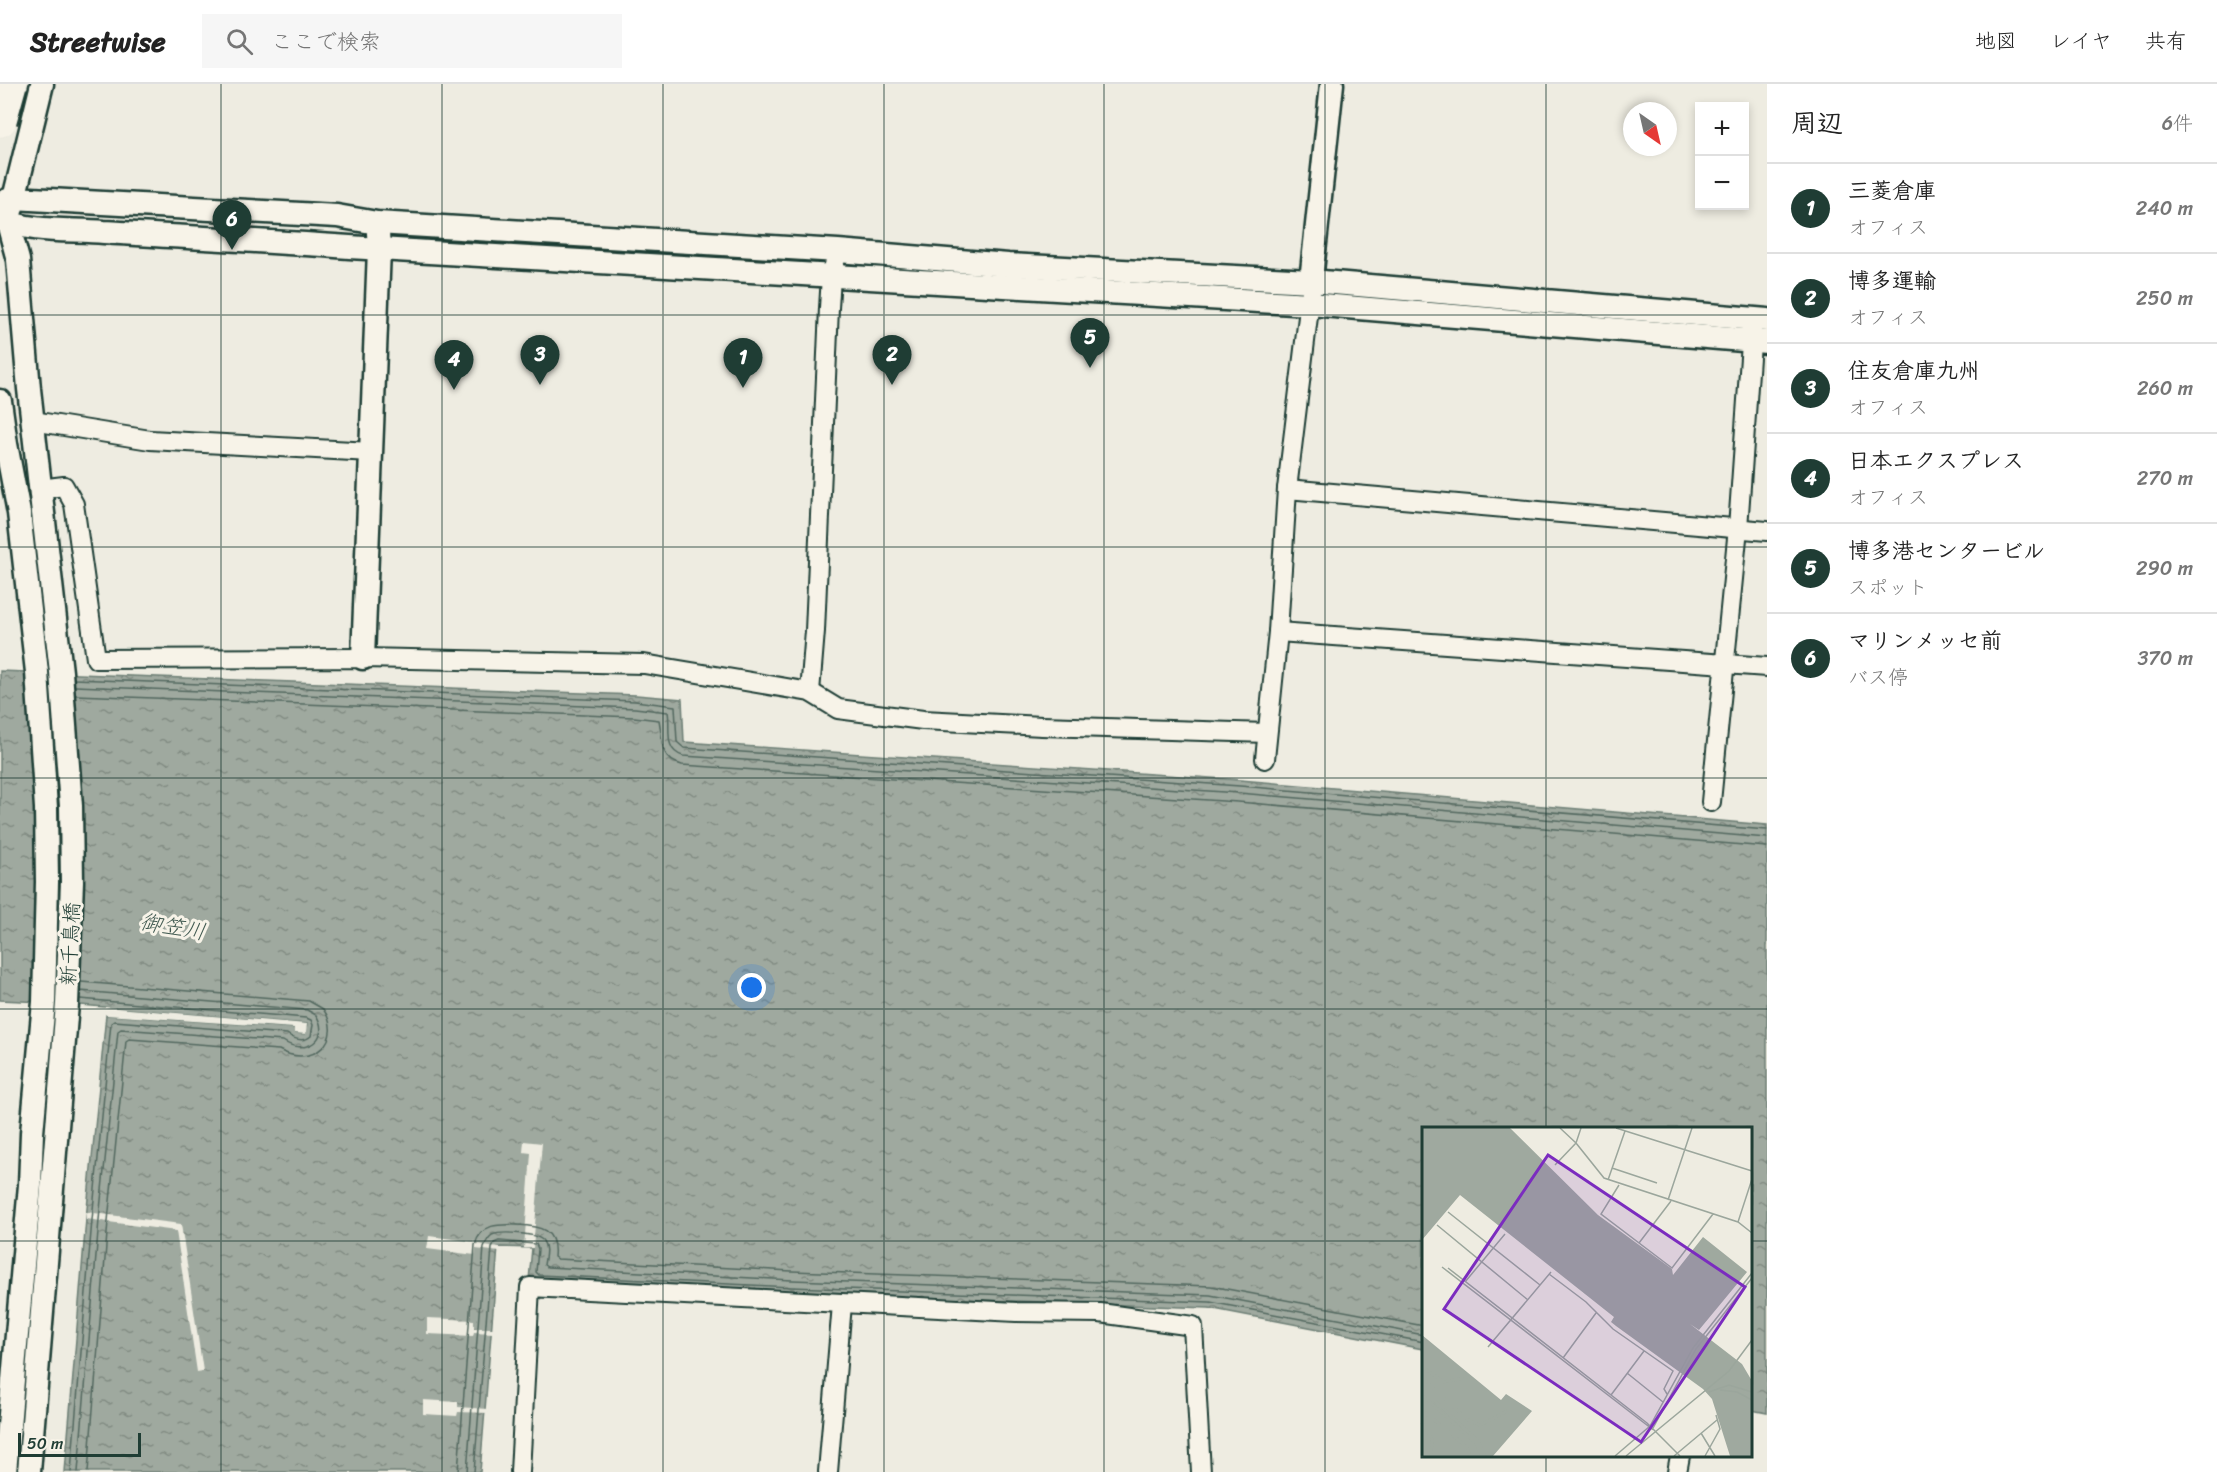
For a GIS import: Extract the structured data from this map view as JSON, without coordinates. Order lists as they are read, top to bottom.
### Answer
{
  "streets": {
    "street": ["新千鳥橋"]
  },
  "water": ["御笠川"],
  "scale_bar": "50 m",
  "north": "bottom right",
  "page": {
    "header": "Streetwise",
    "search": "ここで検索",
    "nav": ["地図", "レイヤ", "共有"],
    "heading": ["周辺", "6件"],
    "map_buttons": ["+", "−"],
    "list": [
      {
        "mark": "1",
        "name": "三菱倉庫",
        "note": "オフィス",
        "value": "240 m"
      },
      {
        "mark": "2",
        "name": "博多運輸",
        "note": "オフィス",
        "value": "250 m"
      },
      {
        "mark": "3",
        "name": "住友倉庫九州",
        "note": "オフィス",
        "value": "260 m"
      },
      {
        "mark": "4",
        "name": "日本エクスプレス",
        "note": "オフィス",
        "value": "270 m"
      },
      {
        "mark": "5",
        "name": "博多港センタービル",
        "note": "スポット",
        "value": "290 m"
      },
      {
        "mark": "6",
        "name": "マリンメッセ前",
        "note": "バス停",
        "value": "370 m"
      }
    ],
    "pins": [
      "6",
      "5",
      "2",
      "3",
      "1",
      "4"
    ],
    "scale": "50 m"
  }
}
